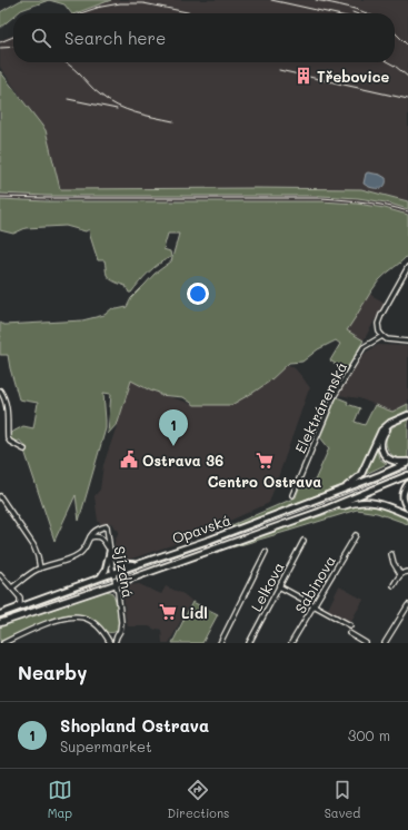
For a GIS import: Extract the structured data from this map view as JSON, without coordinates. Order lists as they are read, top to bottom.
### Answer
{
  "streets": {
    "main road": ["Opavská"],
    "street": [
      "Elektrárenská",
      "Sjízdná",
      "Sabinova",
      "Lelkova"
    ]
  },
  "crossings": [
    ["Opavská", "Sjízdná"]
  ],
  "places": {
    "building": ["Třebovice"],
    "public building": ["Ostrava 36"],
    "supermarket": ["Centro Ostrava", "Lidl"]
  },
  "page": {
    "search": "Search here",
    "pins": "1",
    "heading": "Nearby",
    "list": [
      {
        "mark": "1",
        "name": "Shopland Ostrava",
        "note": "Supermarket",
        "value": "300 m"
      }
    ],
    "nav": ["Map", "Directions", "Saved"]
  }
}
